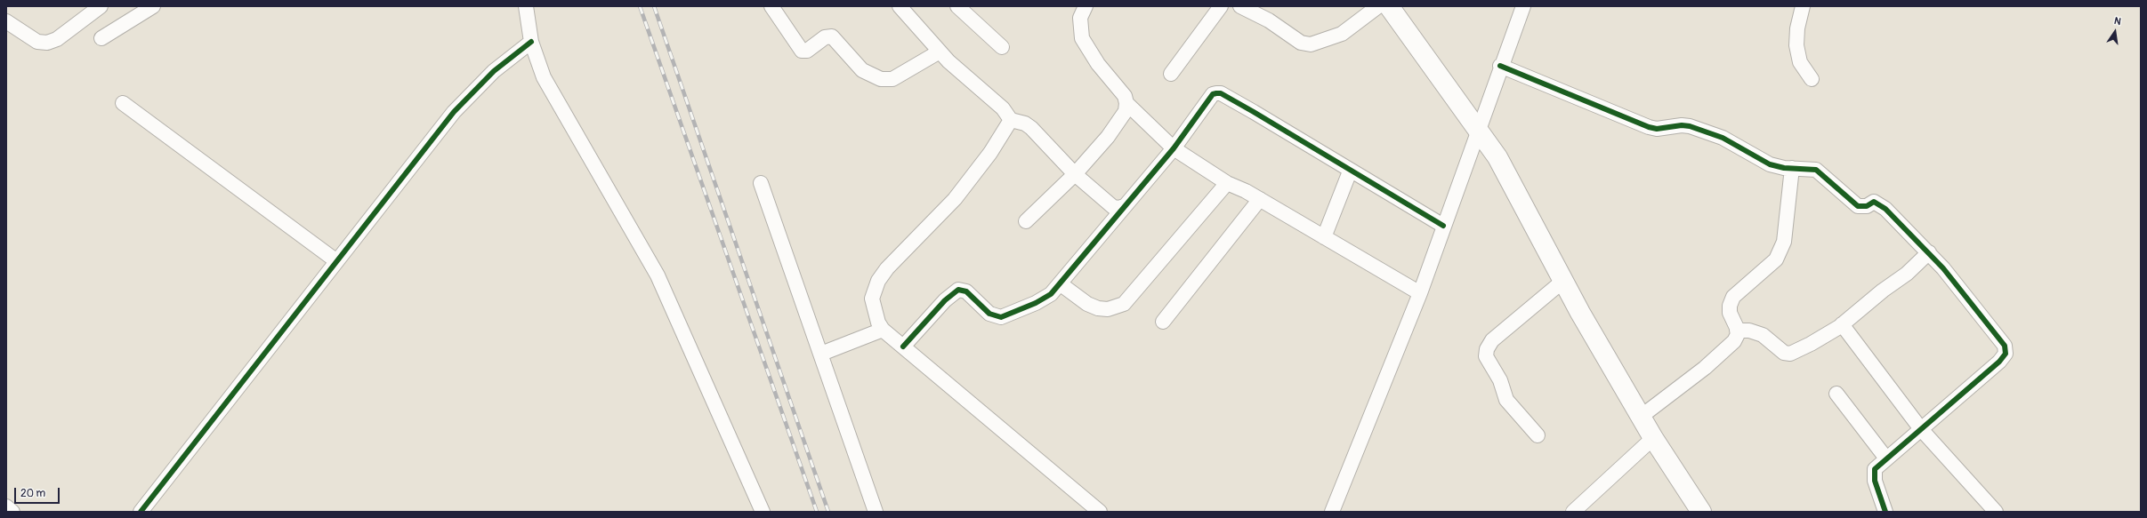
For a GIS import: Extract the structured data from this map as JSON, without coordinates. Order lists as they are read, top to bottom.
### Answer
{
  "scale_bar": "20 m",
  "north": "top"
}
